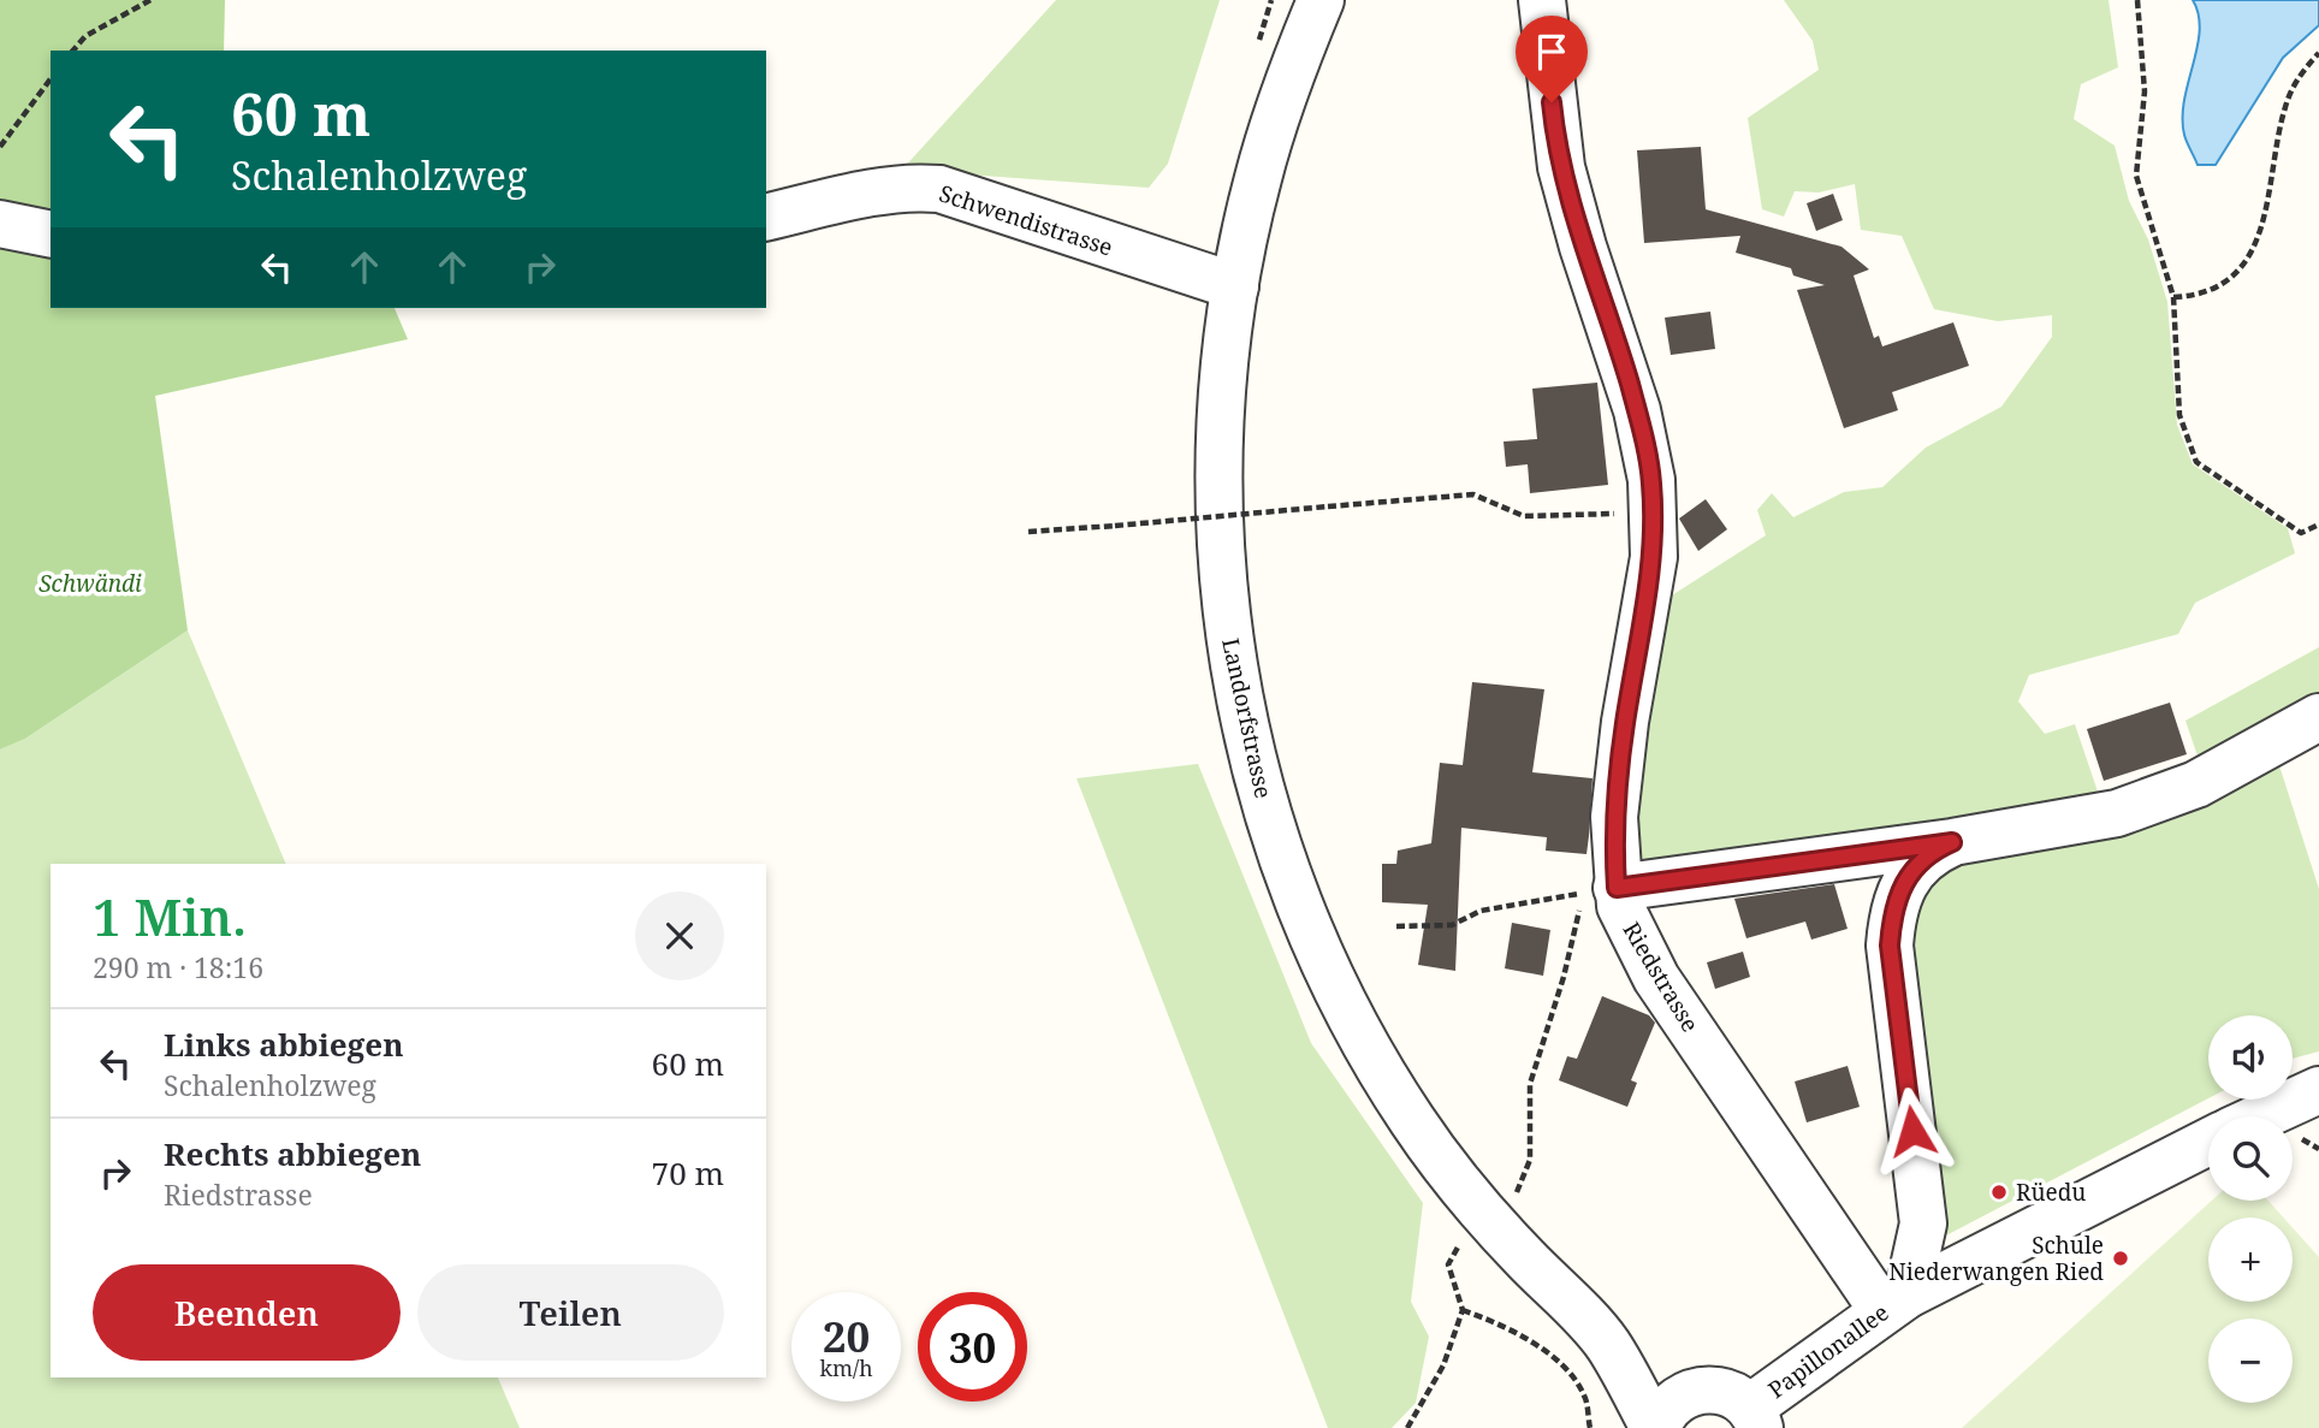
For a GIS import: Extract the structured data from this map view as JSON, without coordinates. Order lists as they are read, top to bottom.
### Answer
{
  "streets": {
    "street": [
      "Schwendistrasse",
      "Landorfstrasse",
      "Riedstrasse",
      "Papillonallee"
    ]
  },
  "crossings": [
    ["Schwendistrasse", "Landorfstrasse"],
    ["Landorfstrasse", "Papillonallee"],
    ["Riedstrasse", "Papillonallee"]
  ],
  "parks": ["Schwändi"],
  "places": ["Rüedu", "Schule Niederwangen Ried"],
  "page": {
    "turn": ["60 m", "Schalenholzweg"],
    "heading": ["1 Min.", "290 m · 18:16"],
    "list": [
      {
        "name": "Links abbiegen",
        "note": "Schalenholzweg",
        "value": "60 m"
      },
      {
        "name": "Rechts abbiegen",
        "note": "Riedstrasse",
        "value": "70 m"
      }
    ],
    "map_buttons": ["+", "−"],
    "buttons": ["Beenden", "Teilen"],
    "speed": "20 km/h",
    "limit": "30"
  }
}
